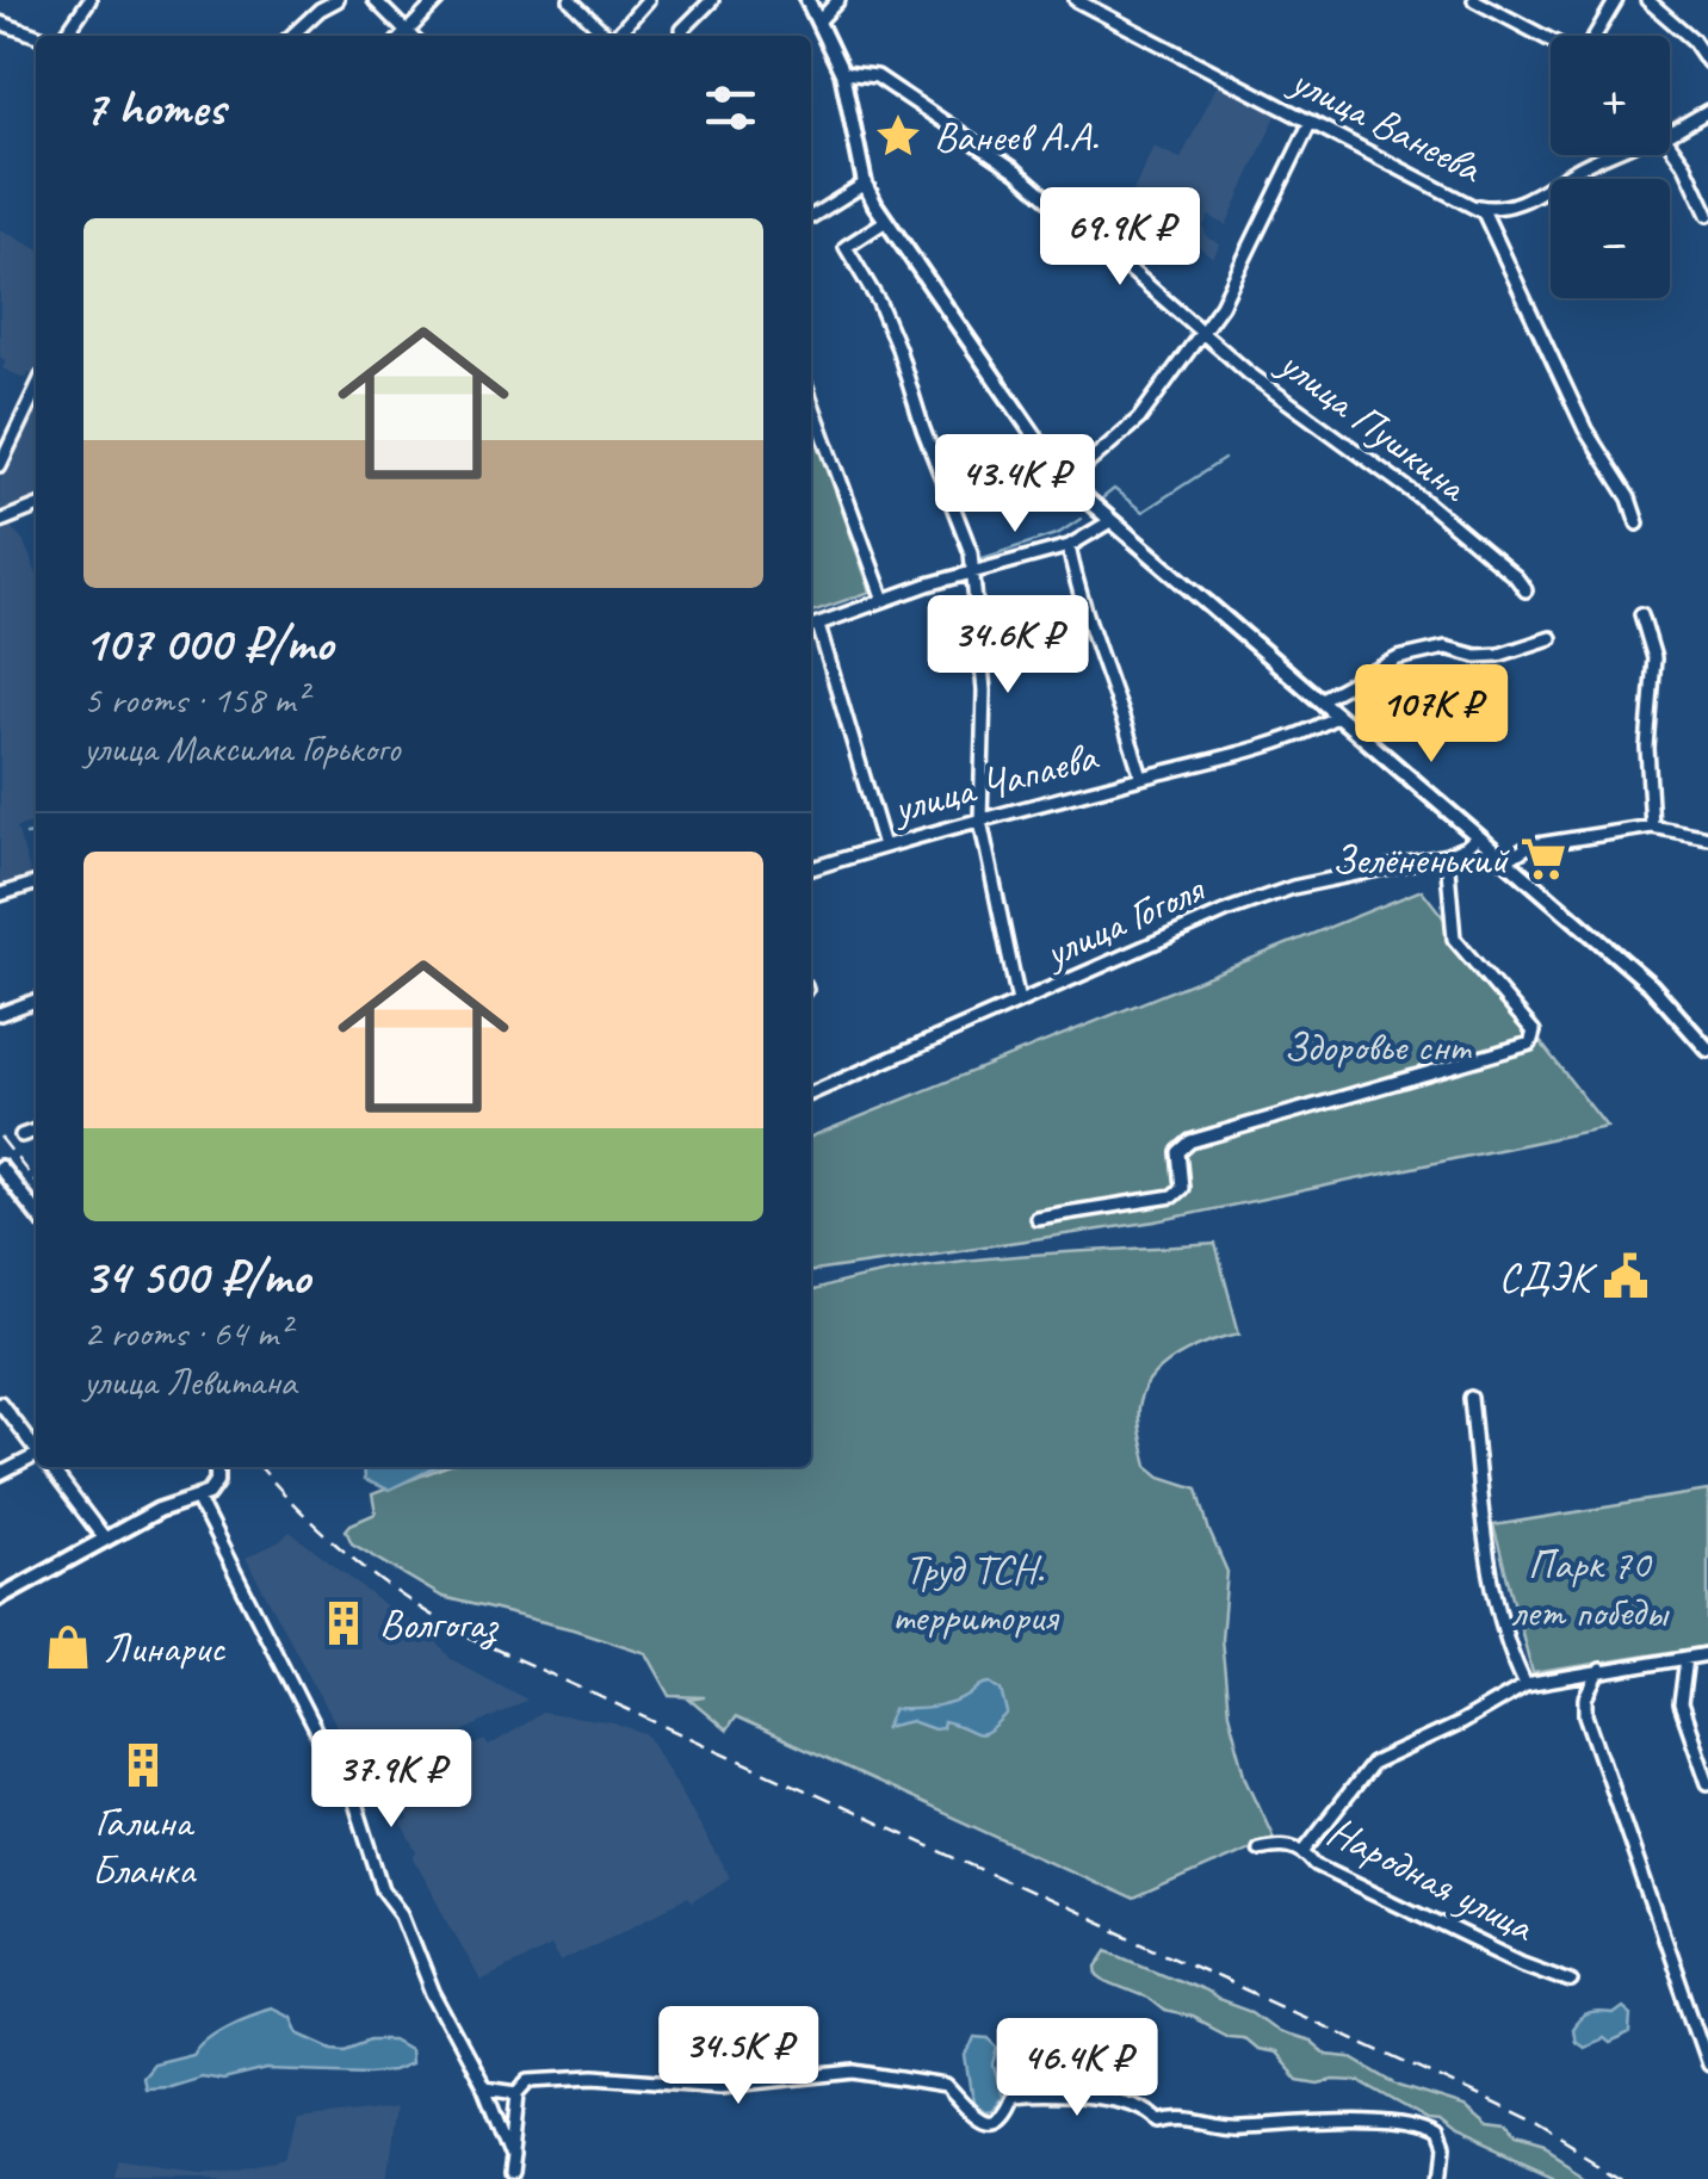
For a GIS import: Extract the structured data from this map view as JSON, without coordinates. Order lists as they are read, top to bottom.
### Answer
{
  "streets": {
    "street": [
      "улица Ванеева",
      "улица Пушкина",
      "улица Чапаева",
      "улица Гоголя",
      "Народная улица"
    ]
  },
  "parks": ["Здоровье снт", "Парк 70 лет победы", "Труд ТСН. территория"],
  "places": {
    "place": ["Ванеев А.А."],
    "supermarket": ["Зелёненький"],
    "public building": ["СДЭК"],
    "building": ["Волгогаз", "Галина Бланка"],
    "shop": ["Линарис"]
  },
  "page": {
    "map_buttons": ["+", "−"],
    "heading": "7 homes",
    "list": [
      {
        "name": "107 000 ₽/mo",
        "note": "5 rooms · 158 m² · улица Максима Горького"
      },
      {
        "name": "34 500 ₽/mo",
        "note": "2 rooms · 64 m² · улица Левитана"
      }
    ],
    "price": [
      "69.9K ₽",
      "43.4K ₽",
      "34.6K ₽",
      "107K ₽",
      "37.9K ₽",
      "34.5K ₽",
      "46.4K ₽"
    ]
  }
}
